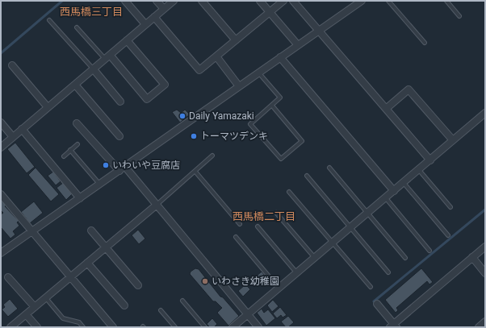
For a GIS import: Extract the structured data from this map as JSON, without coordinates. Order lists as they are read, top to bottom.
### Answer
{
  "districts": ["西馬橋三丁目", "西馬橋二丁目"],
  "places": [
    "Daily Yamazaki",
    "トーマツデンキ",
    "いわいや豆腐店",
    "いわさき幼稚園"
  ]
}
